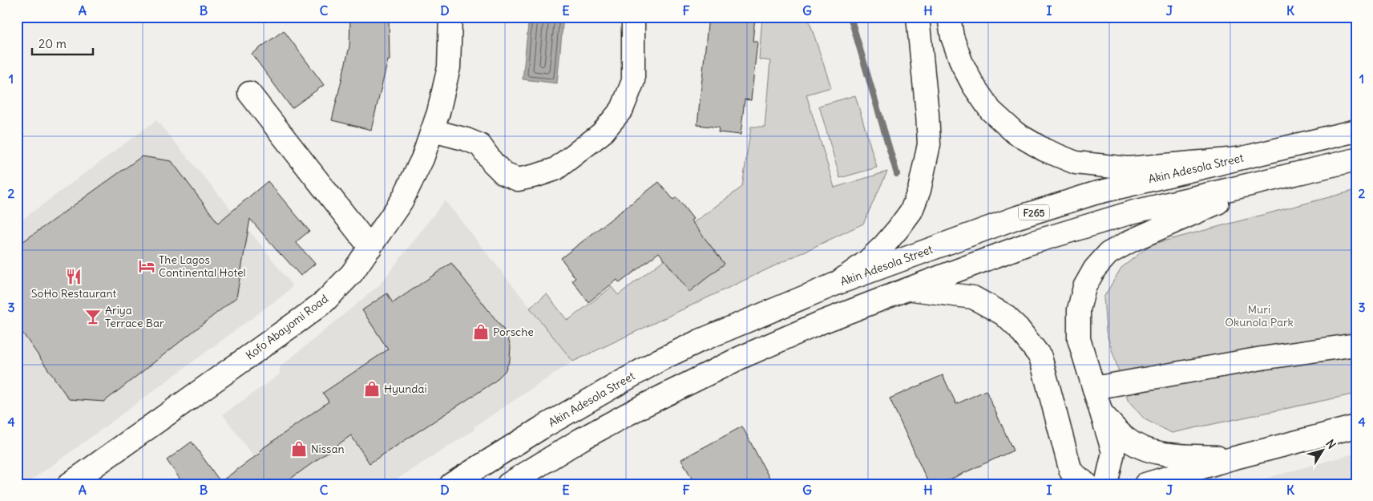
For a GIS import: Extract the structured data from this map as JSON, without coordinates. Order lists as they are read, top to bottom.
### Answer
{
  "streets": {
    "main road": ["Akin Adesola Street", "F265", "Kofo Abayomi Road"]
  },
  "parks": ["Muri Okunola Park"],
  "places": {
    "hotel": ["The Lagos Continental Hotel"],
    "restaurant": ["SoHo Restaurant"],
    "bar": ["Ariya Terrace Bar"],
    "shop": ["Porsche", "Hyundai", "Nissan"]
  },
  "scale_bar": "20 m",
  "north": "top right",
  "grid": {
    "columns": [
      "A",
      "B",
      "C",
      "D",
      "E",
      "F",
      "G",
      "H",
      "I",
      "J",
      "K"
    ],
    "rows": [
      "1",
      "2",
      "3",
      "4"
    ]
  }
}
